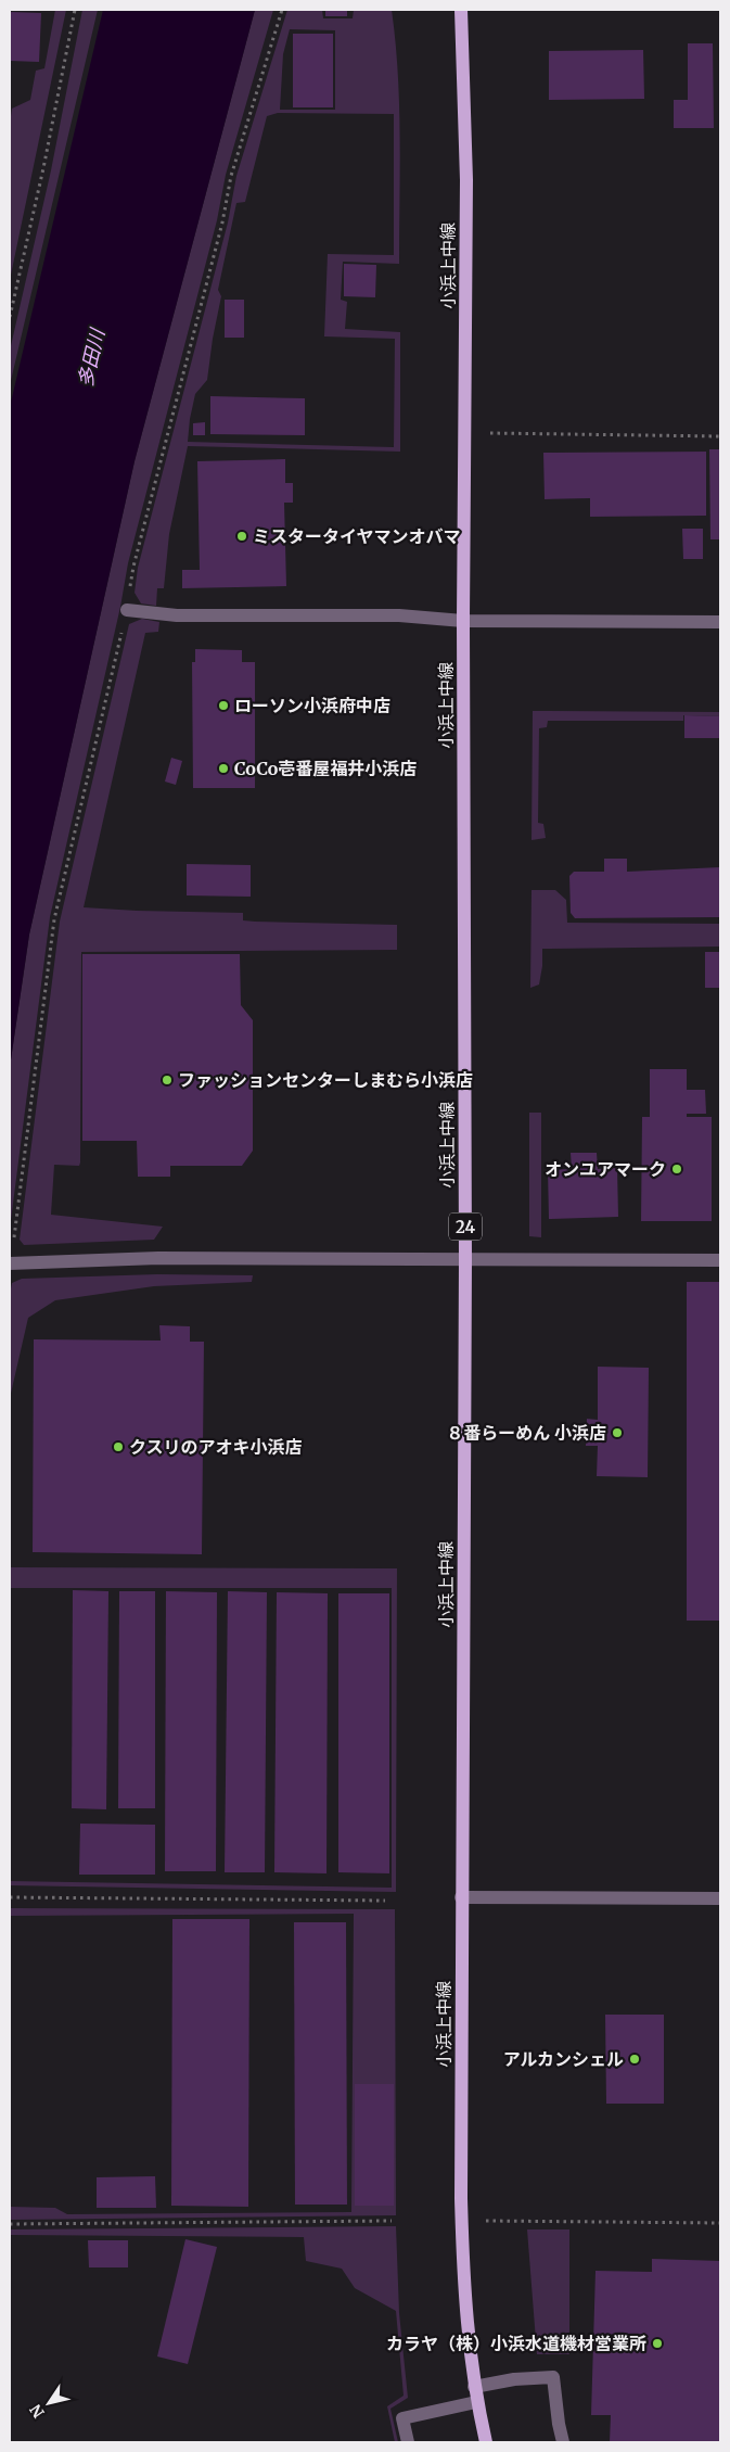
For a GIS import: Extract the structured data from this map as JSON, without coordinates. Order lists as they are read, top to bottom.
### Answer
{
  "streets": {
    "main road": ["小浜上中線", "24"]
  },
  "water": ["多田川"],
  "places": [
    "ミスタータイヤマンオバマ",
    "ローソン小浜府中店",
    "CoCo壱番屋福井小浜店",
    "ファッションセンターしまむら小浜店",
    "オンユアマーク",
    "８番らーめん 小浜店",
    "クスリのアオキ小浜店",
    "アルカンシェル",
    "カラヤ（株）小浜水道機材営業所"
  ],
  "north": "bottom left"
}
